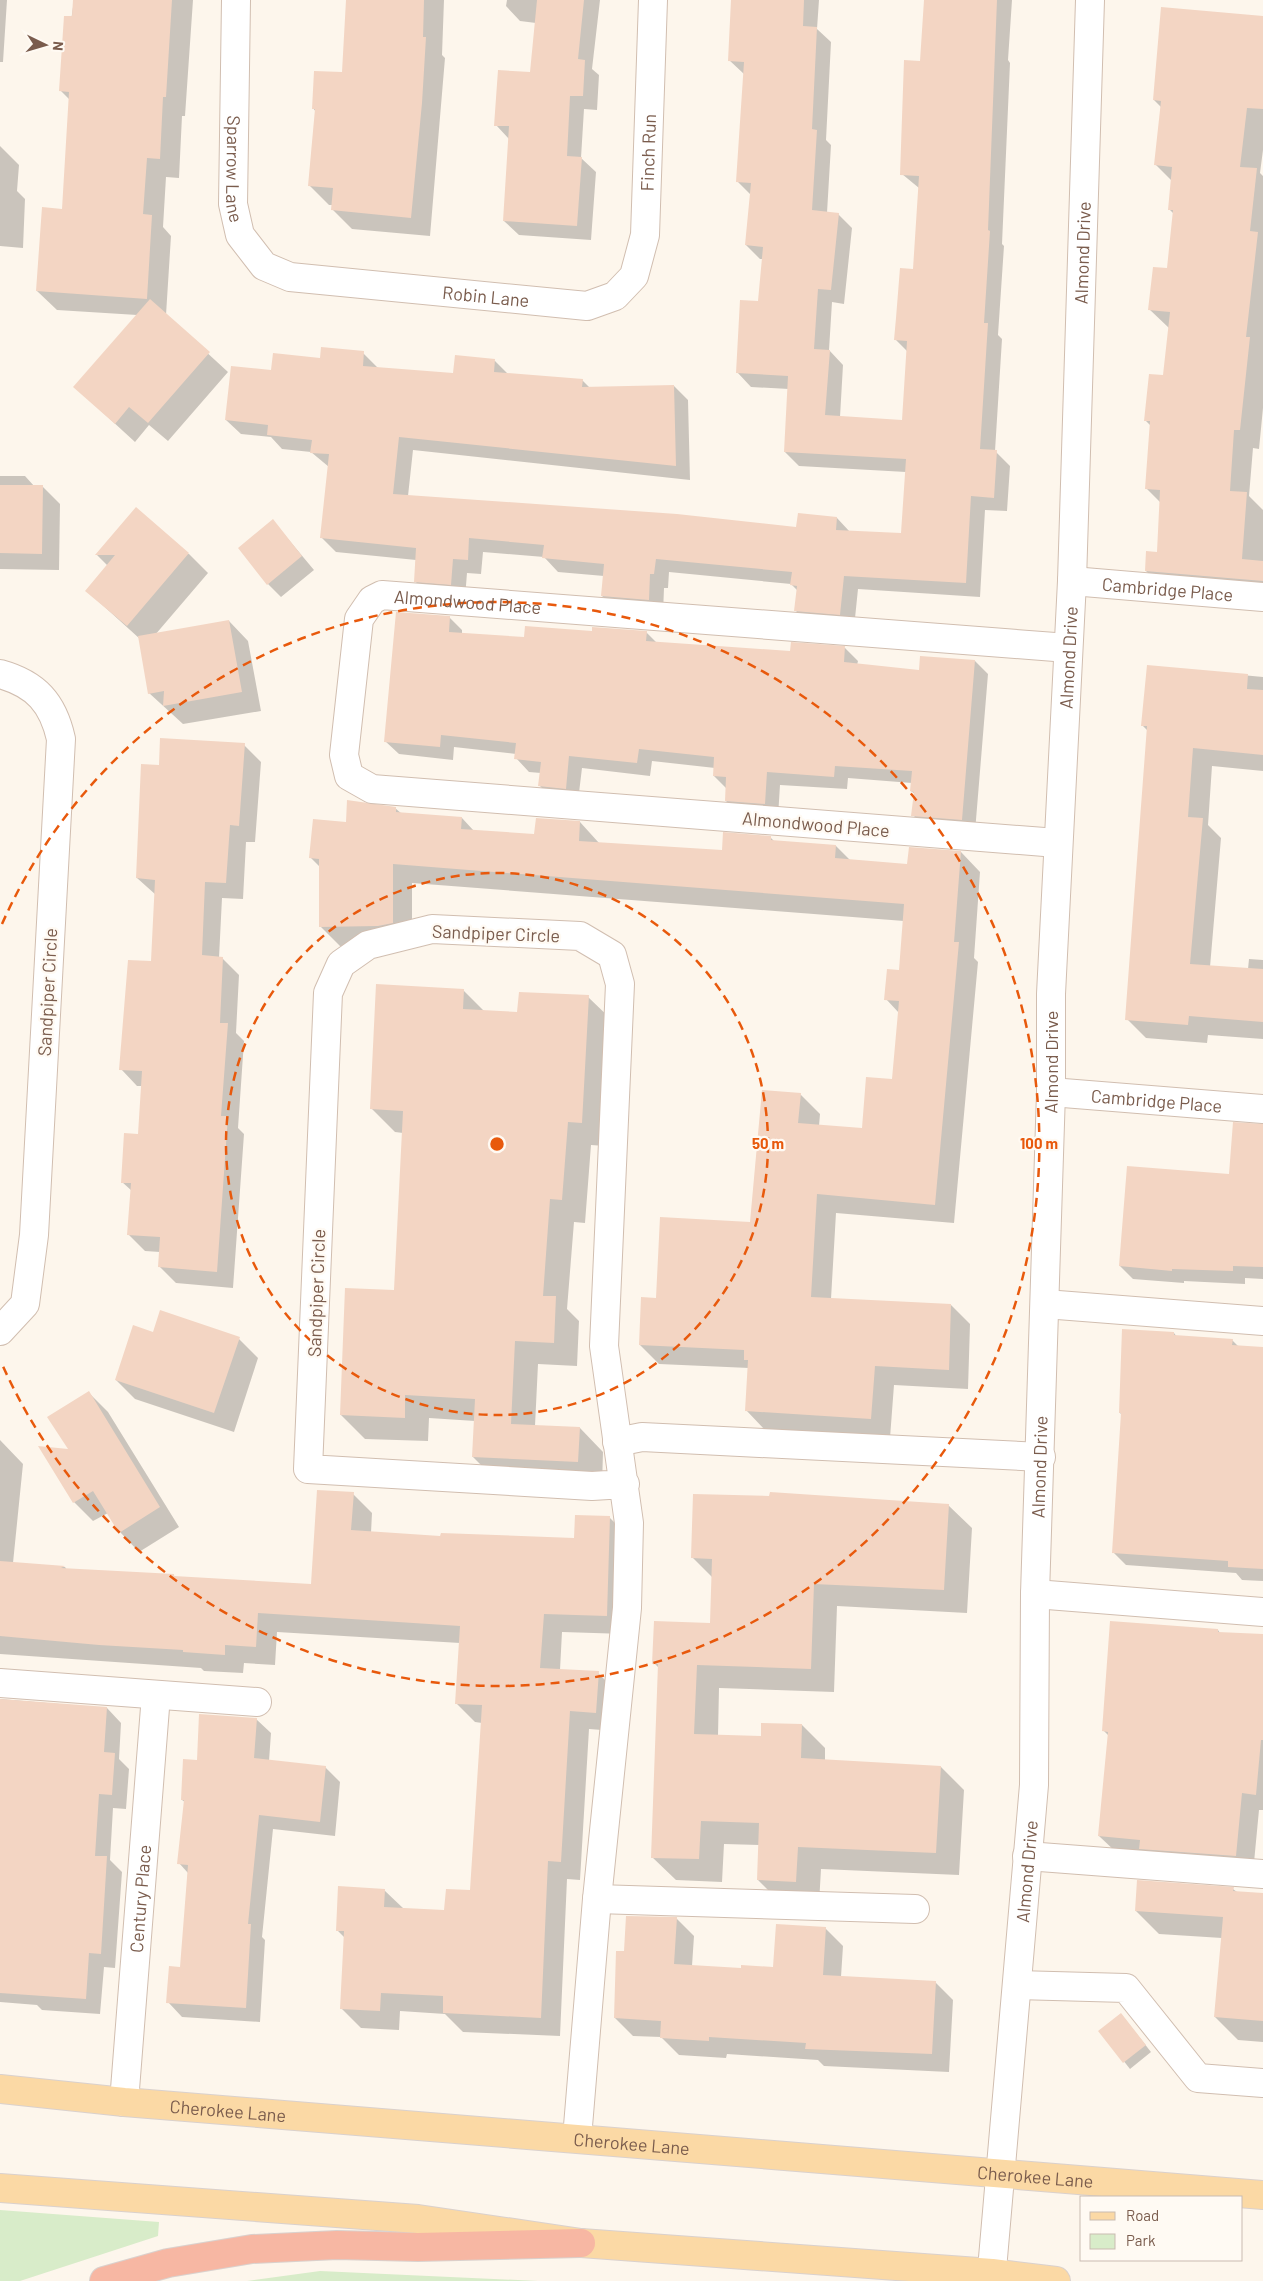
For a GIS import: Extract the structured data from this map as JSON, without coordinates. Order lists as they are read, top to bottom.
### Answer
{
  "streets": {
    "main road": ["Cherokee Lane"],
    "street": [
      "Finch Run",
      "Sparrow Lane",
      "Almond Drive",
      "Robin Lane",
      "Cambridge Place",
      "Almondwood Place",
      "Sandpiper Circle",
      "Century Place"
    ]
  },
  "crossings": [
    ["Finch Run", "Robin Lane"],
    ["Sparrow Lane", "Robin Lane"],
    ["Almond Drive", "Cambridge Place"],
    ["Almond Drive", "Almondwood Place"],
    ["Almond Drive", "Cherokee Lane"],
    ["Sandpiper Circle", "Cherokee Lane"],
    ["Century Place", "Cherokee Lane"]
  ],
  "legend": ["Road", "Park"],
  "north": "right",
  "rings": ["50 m", "100 m"]
}
